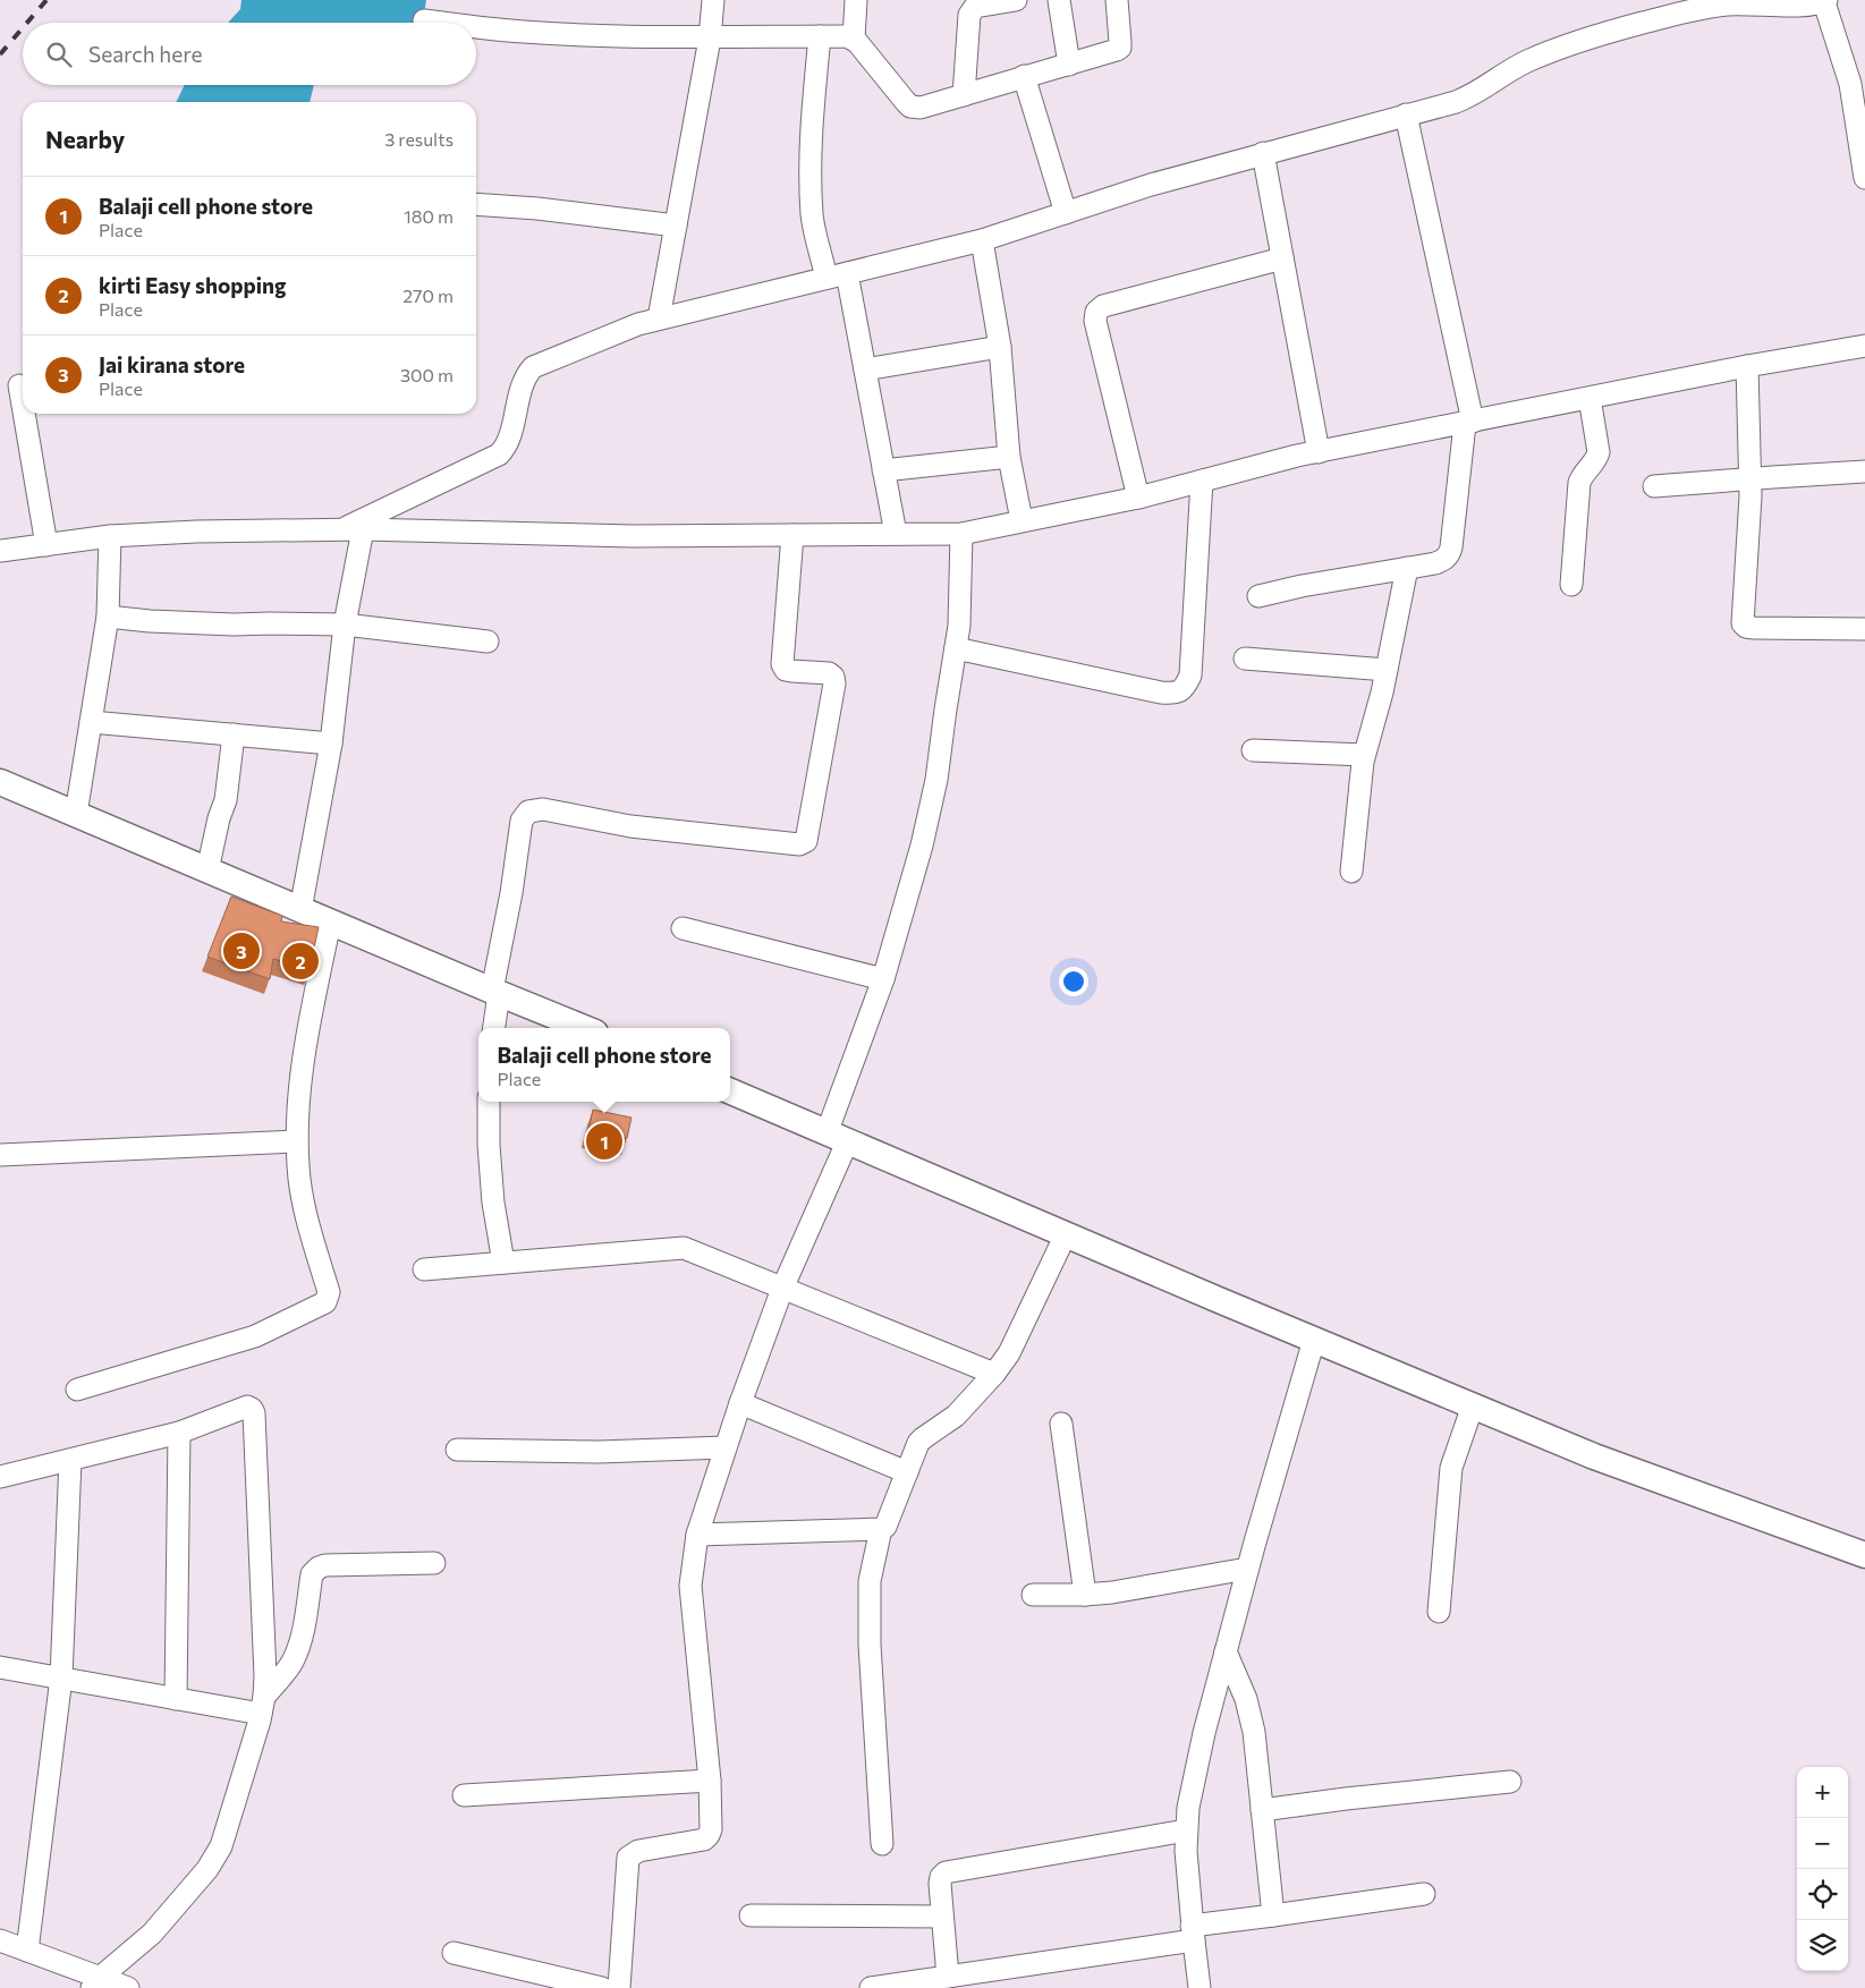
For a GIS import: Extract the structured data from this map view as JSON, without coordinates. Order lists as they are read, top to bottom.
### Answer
{
  "page": {
    "search": "Search here",
    "heading": ["Nearby", "3 results"],
    "list": [
      {
        "mark": "1",
        "name": "Balaji cell phone store",
        "note": "Place",
        "value": "180 m"
      },
      {
        "mark": "2",
        "name": "kirti Easy shopping",
        "note": "Place",
        "value": "270 m"
      },
      {
        "mark": "3",
        "name": "Jai kirana store",
        "note": "Place",
        "value": "300 m"
      }
    ],
    "pins": ["3", "2", "1"],
    "popup": ["Balaji cell phone store", "Place"],
    "map_buttons": ["+", "−"]
  }
}
